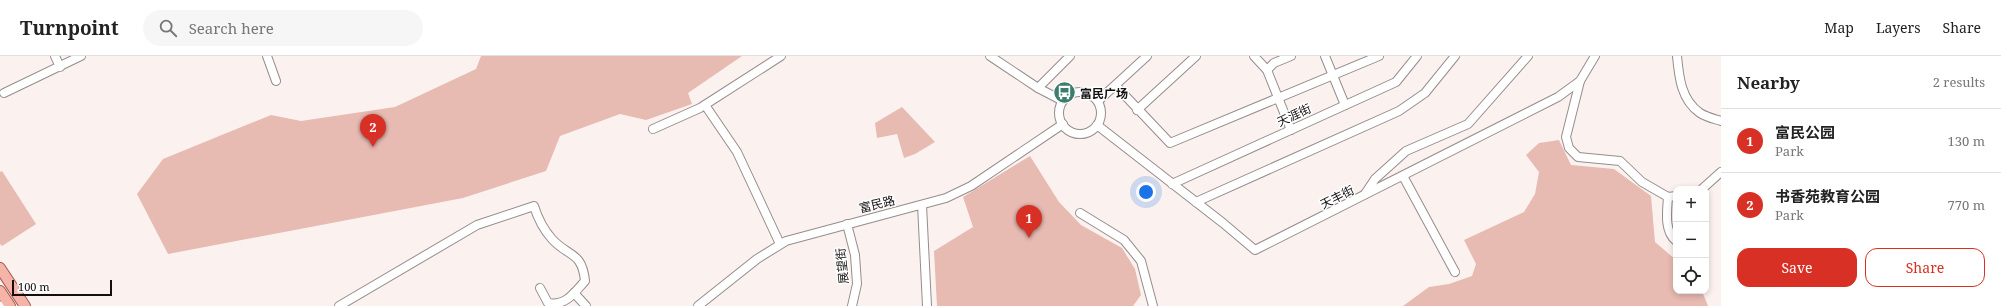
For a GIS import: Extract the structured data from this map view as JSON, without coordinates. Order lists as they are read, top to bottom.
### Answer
{
  "streets": {
    "street": [
      "天涯街",
      "天丰街",
      "富民路",
      "展望街"
    ]
  },
  "crossings": [
    ["天涯街", "天丰街"],
    ["天丰街", "富民路"],
    ["富民路", "展望街"]
  ],
  "places": {
    "bus stop": ["富民广场"]
  },
  "scale_bar": "100 m",
  "page": {
    "header": "Turnpoint",
    "search": "Search here",
    "nav": ["Map", "Layers", "Share"],
    "heading": ["Nearby", "2 results"],
    "list": [
      {
        "mark": "1",
        "name": "富民公园",
        "note": "Park",
        "value": "130 m"
      },
      {
        "mark": "2",
        "name": "书香苑教育公园",
        "note": "Park",
        "value": "770 m"
      }
    ],
    "pins": ["2", "1"],
    "map_buttons": ["+", "−"],
    "buttons": ["Save", "Share"],
    "scale": "100 m"
  }
}
